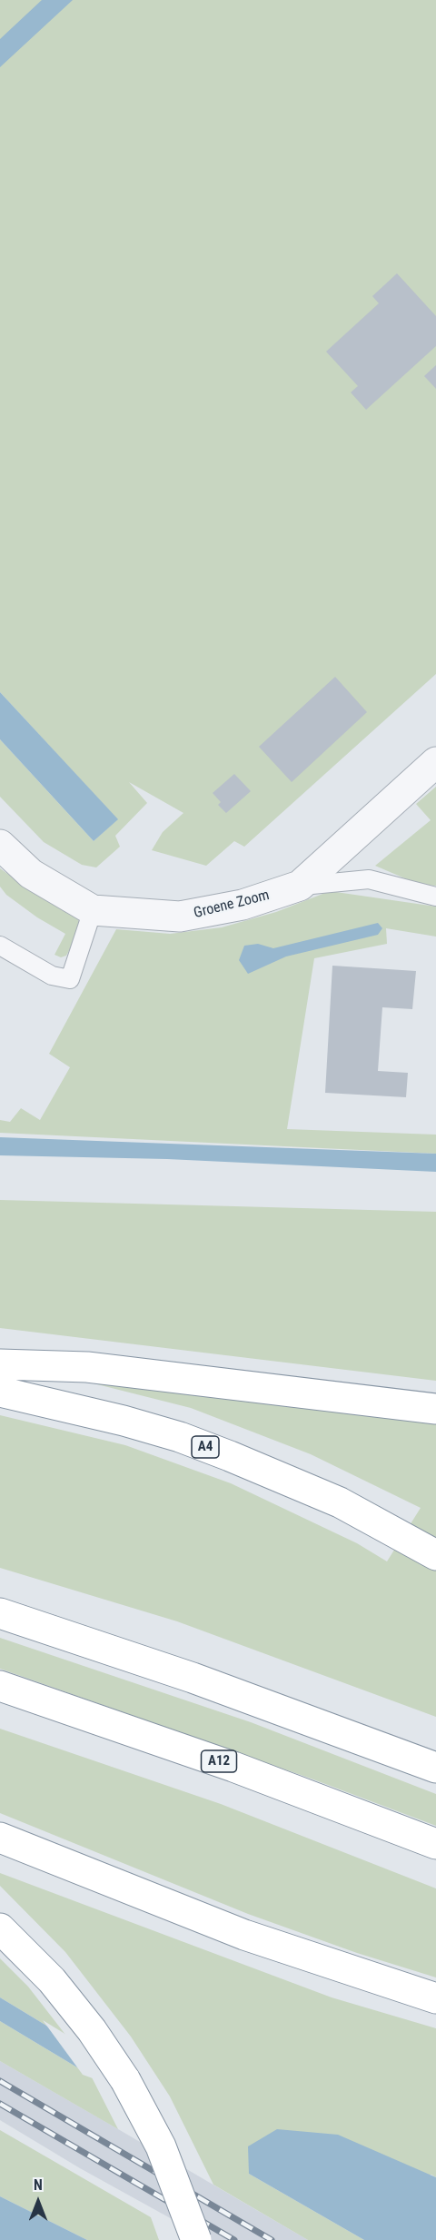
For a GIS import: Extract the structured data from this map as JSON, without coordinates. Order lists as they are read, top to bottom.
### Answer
{
  "streets": {
    "highway": ["A4", "A12"],
    "street": ["Groene Zoom"]
  },
  "north": "top"
}
